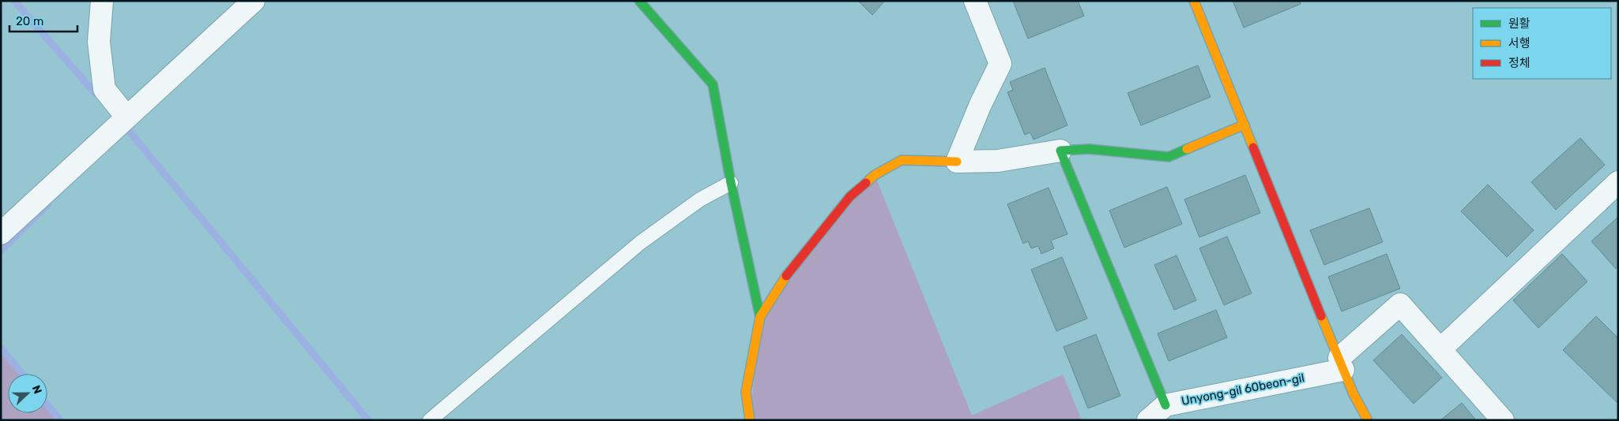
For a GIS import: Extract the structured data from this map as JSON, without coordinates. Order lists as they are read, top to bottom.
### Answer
{
  "streets": {
    "street": ["Unyong-gil 60beon-gil"]
  },
  "legend": ["원활", "서행", "정체"],
  "scale_bar": "20 m",
  "north": "right"
}
